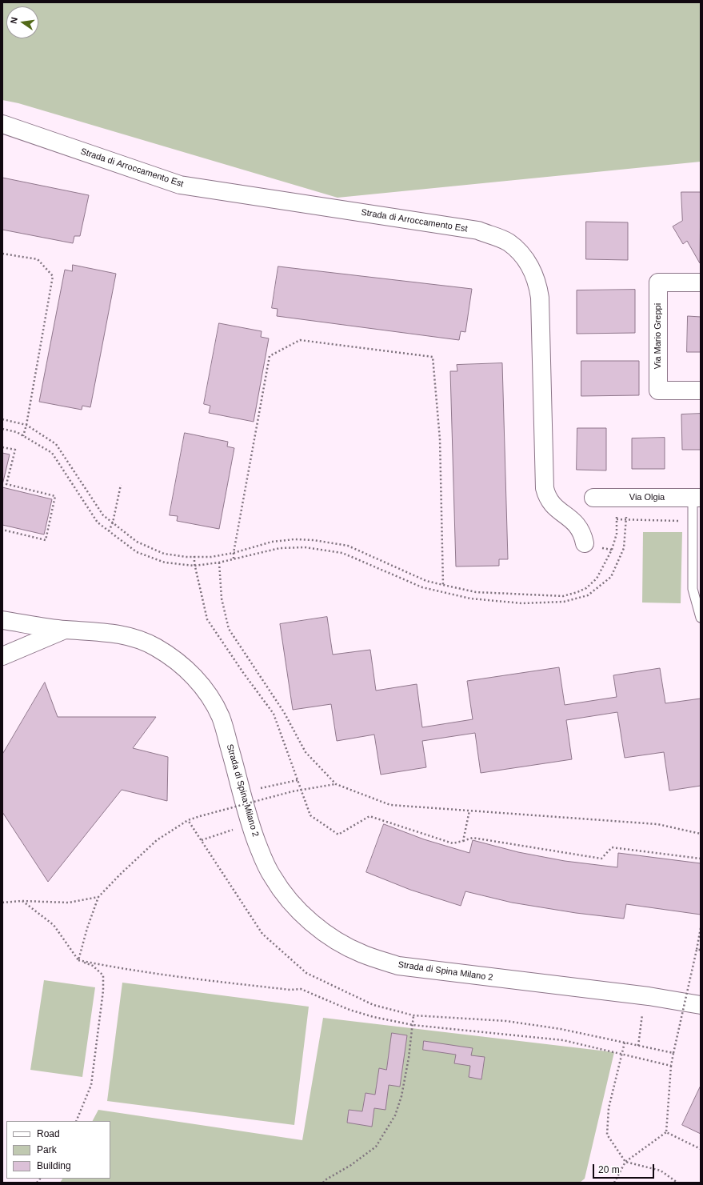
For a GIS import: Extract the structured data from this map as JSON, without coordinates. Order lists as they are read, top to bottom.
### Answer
{
  "streets": {
    "street": [
      "Strada di Arroccamento Est",
      "Via Mario Greppi",
      "Via Olgia",
      "Strada di Spina Milano 2"
    ]
  },
  "legend": ["Road", "Park", "Building"],
  "scale_bar": "20 m",
  "north": "left"
}
